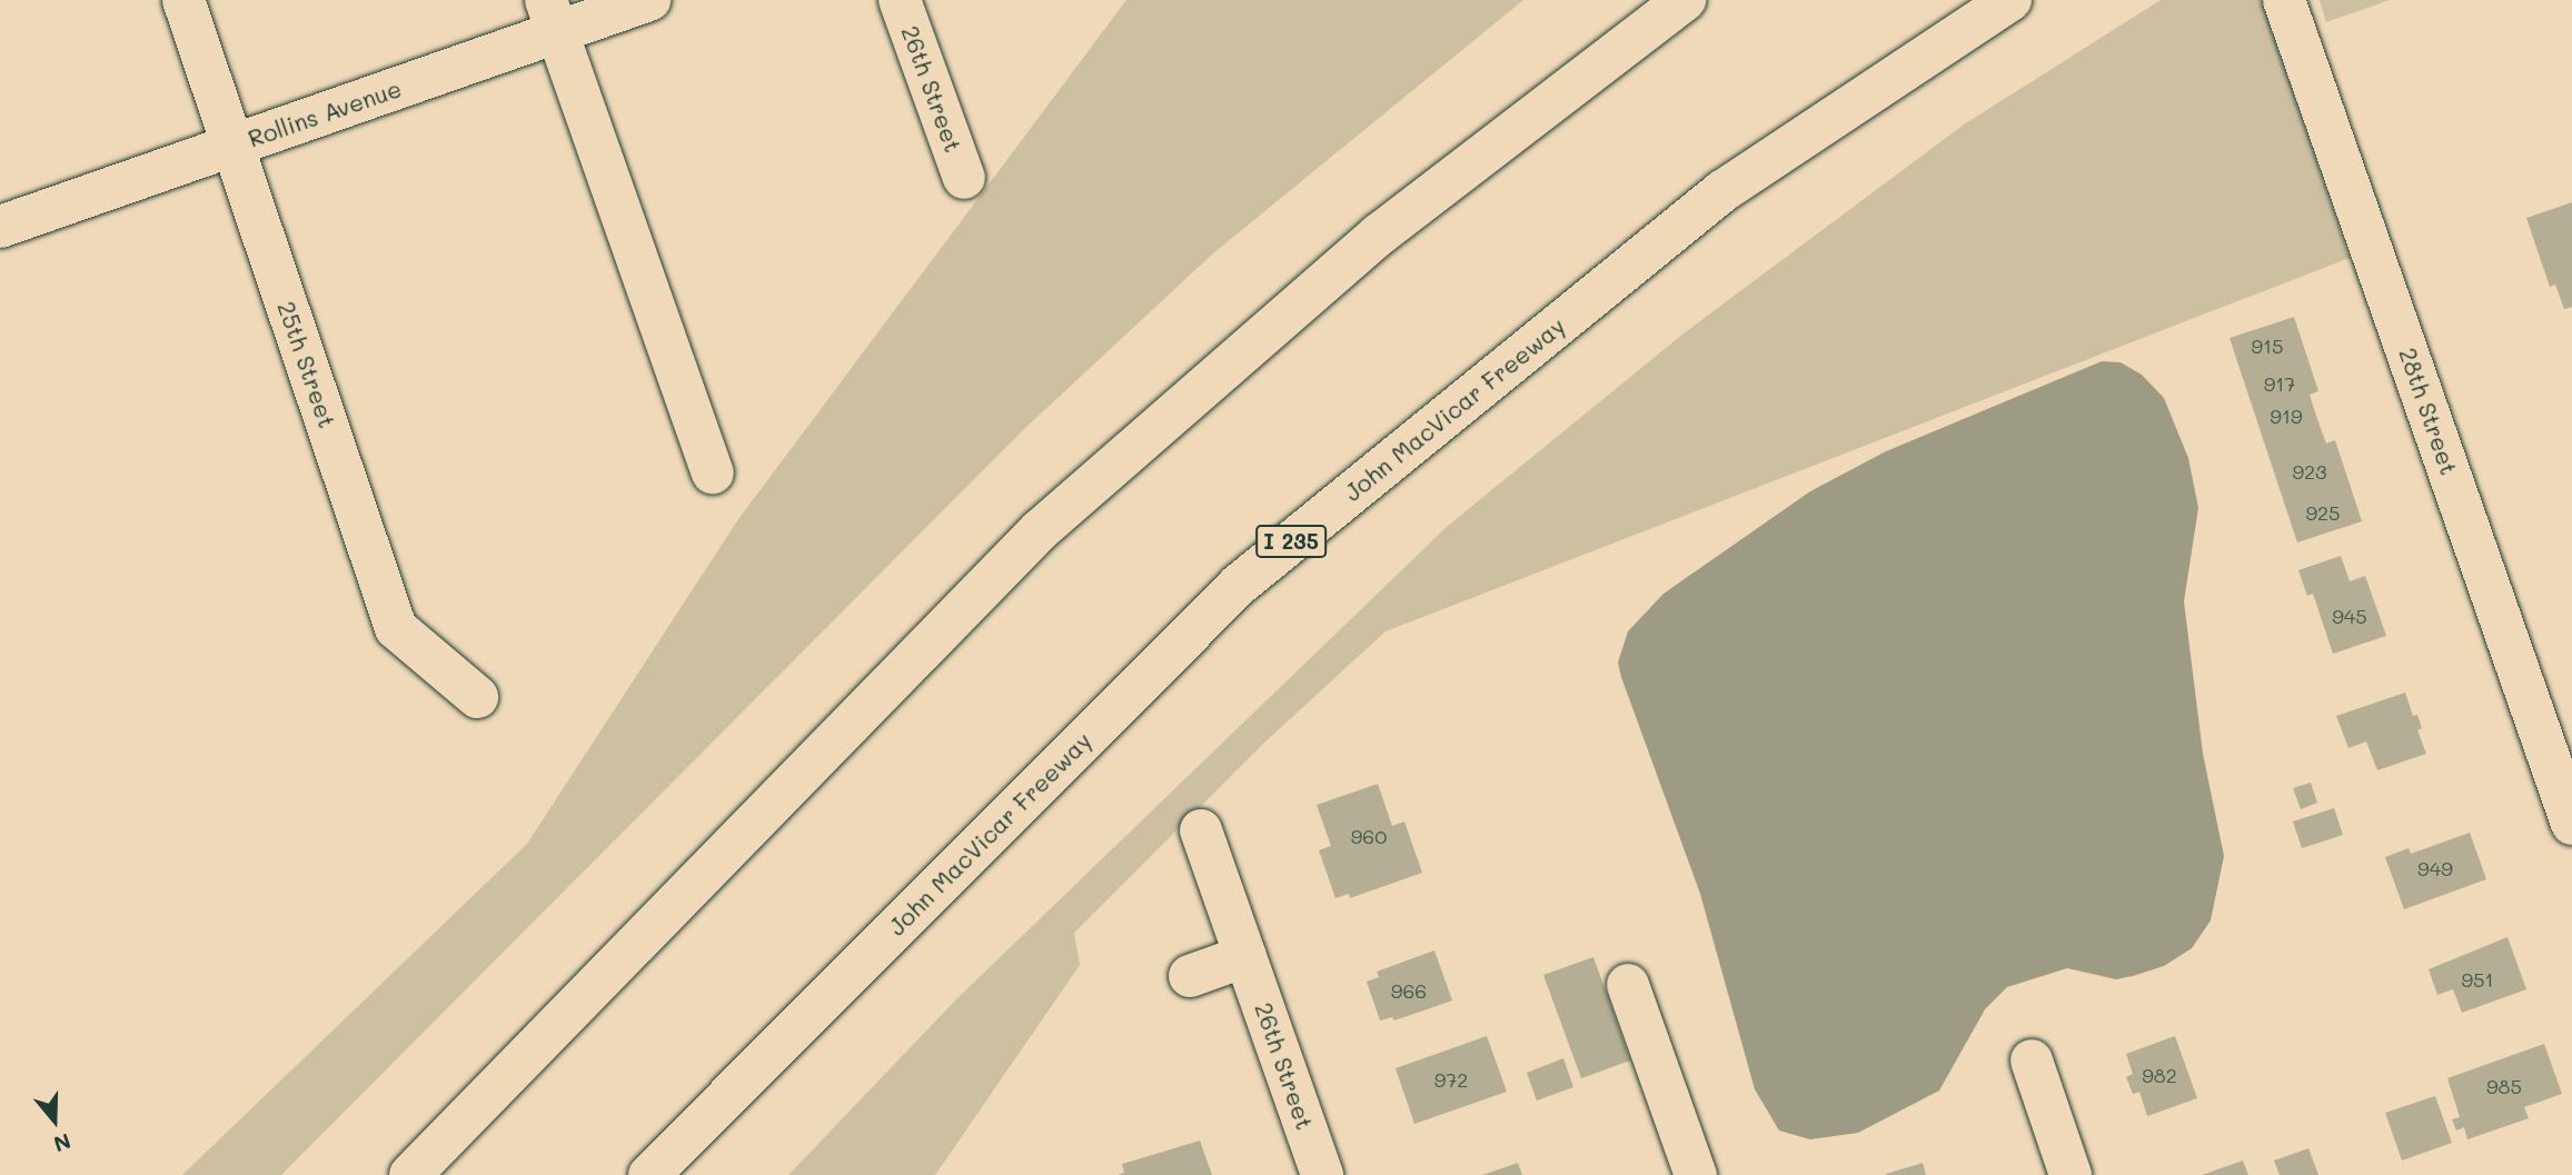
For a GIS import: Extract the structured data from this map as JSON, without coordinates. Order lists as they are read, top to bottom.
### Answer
{
  "streets": {
    "main road": [
      "26th Street",
      "Rollins Avenue",
      "25th Street",
      "John MacVicar Freeway",
      "28th Street",
      "I 235"
    ]
  },
  "crossings": [
    ["Rollins Avenue", "25th Street"]
  ],
  "house_numbers": [
    "915",
    "917",
    "919",
    "923",
    "925",
    "945",
    "960",
    "949",
    "951",
    "966",
    "982",
    "972",
    "985"
  ],
  "north": "bottom"
}
